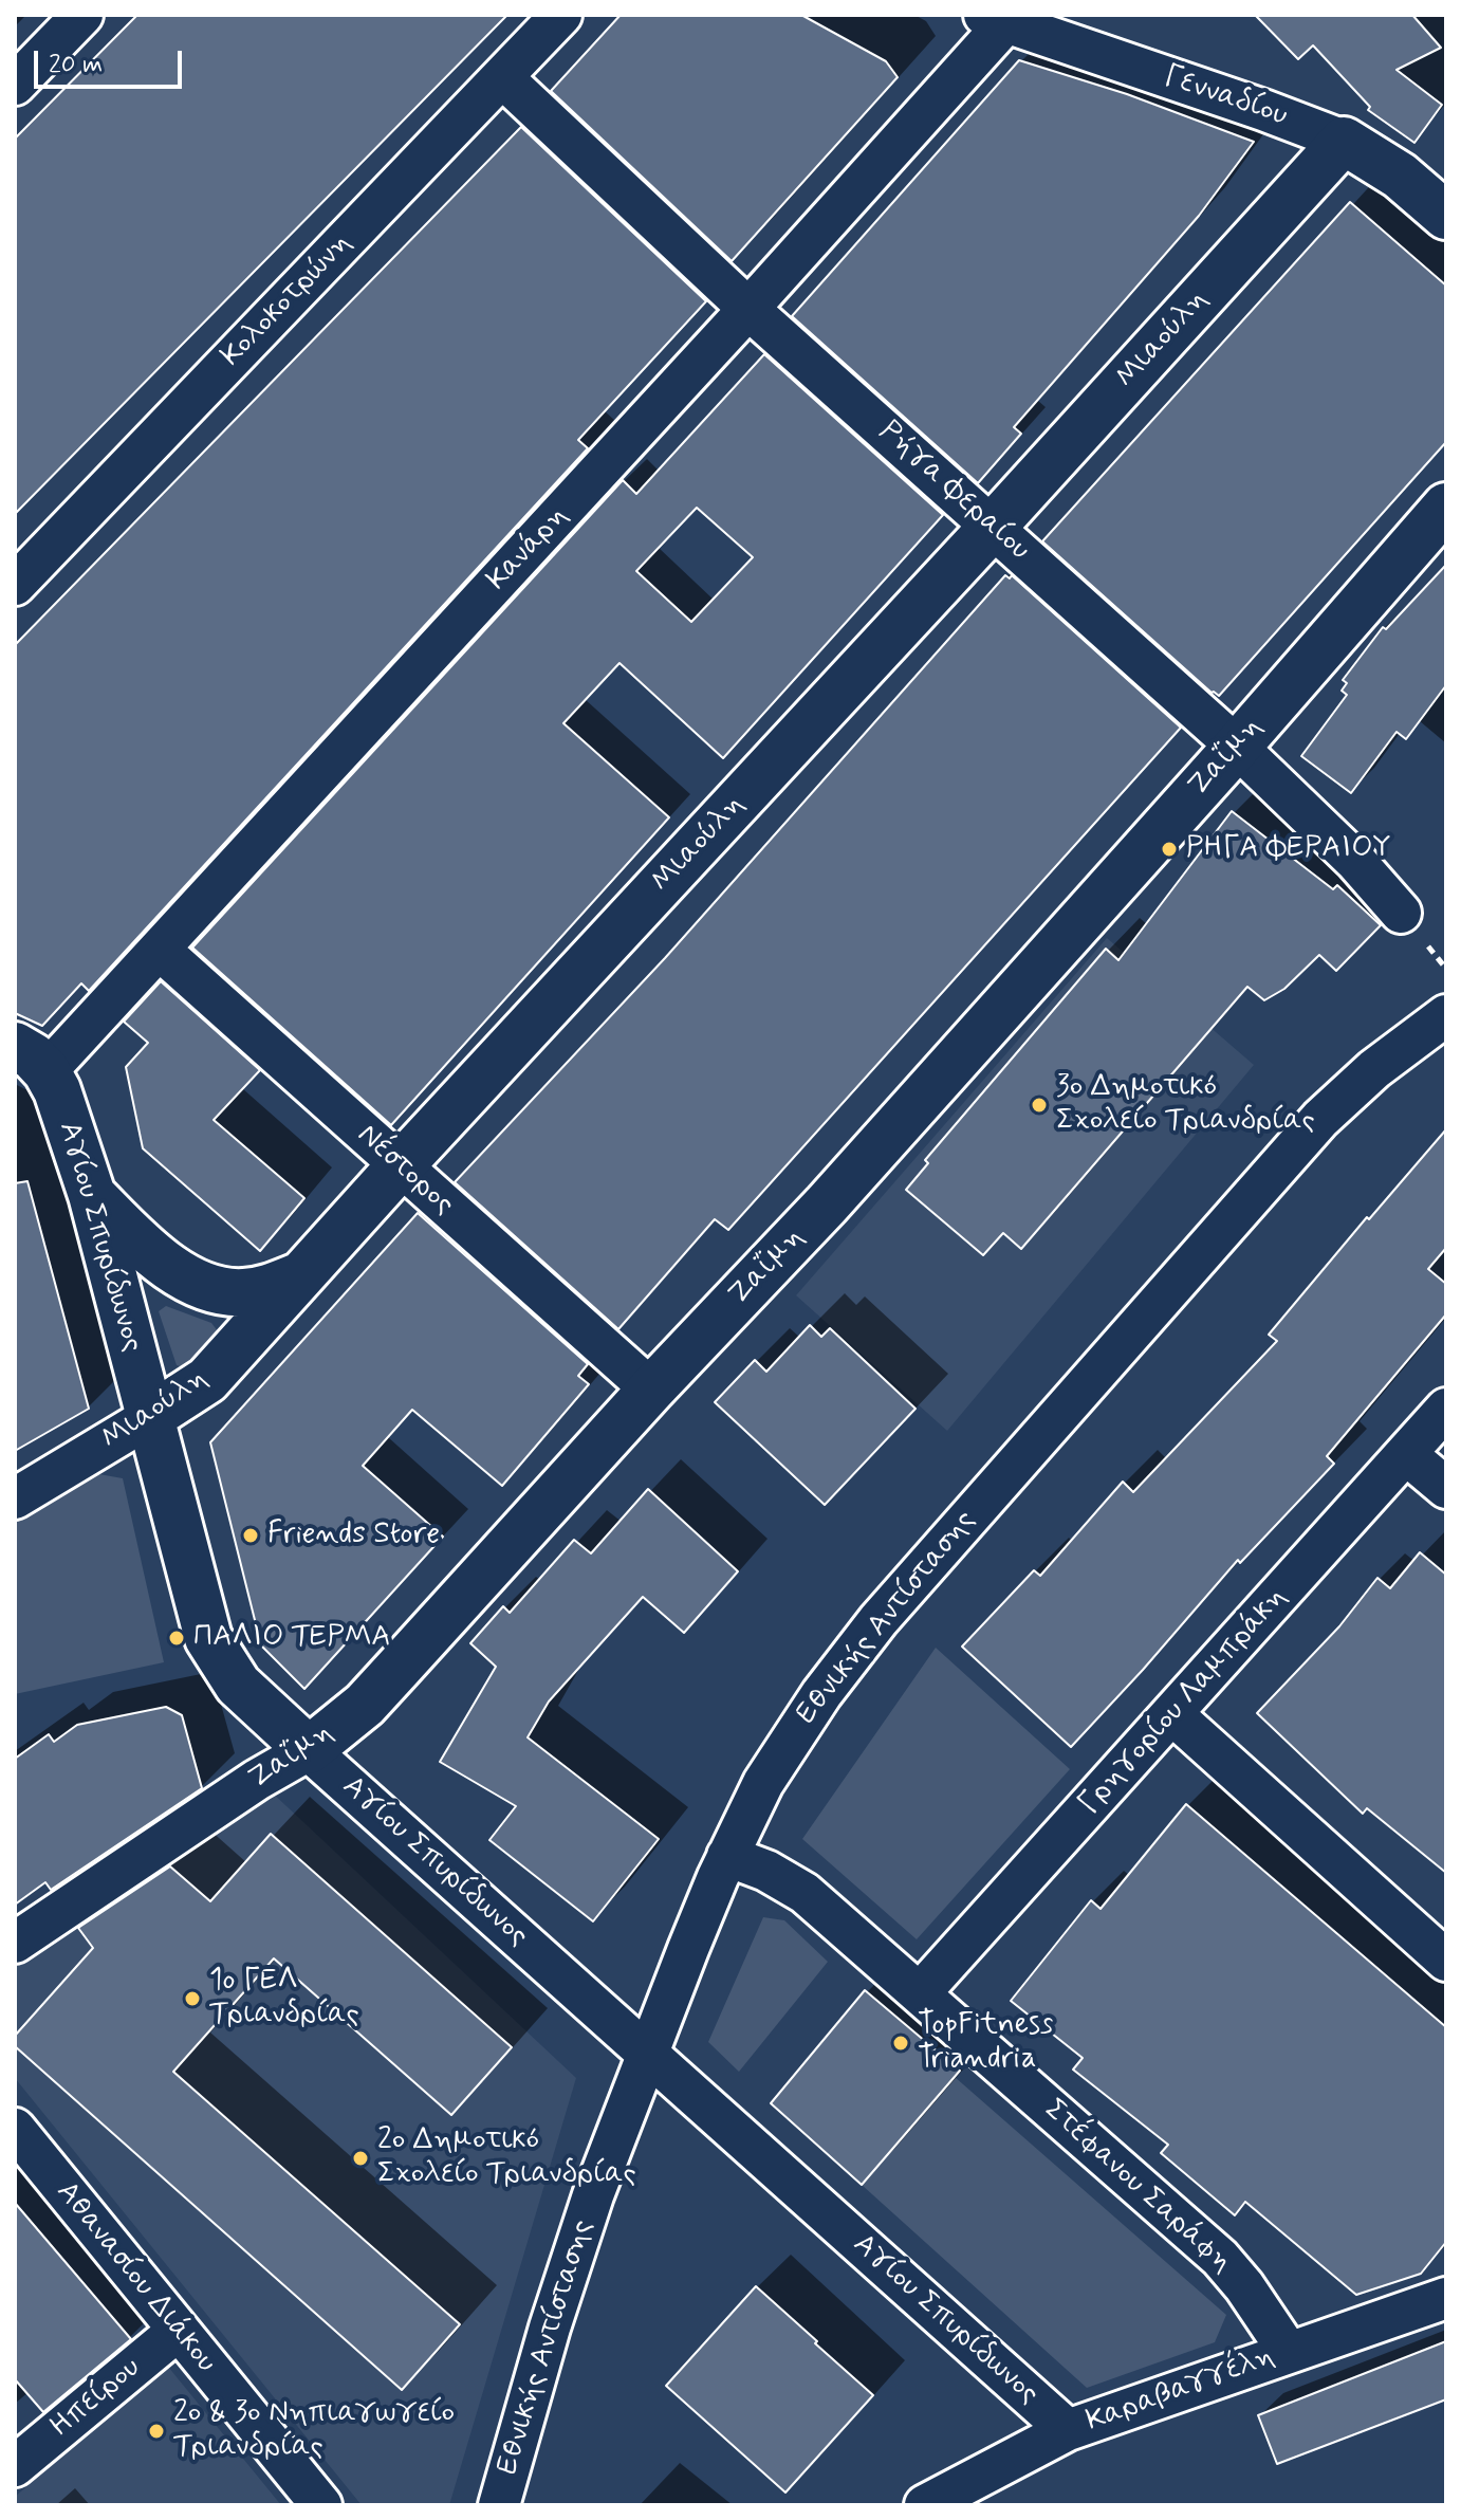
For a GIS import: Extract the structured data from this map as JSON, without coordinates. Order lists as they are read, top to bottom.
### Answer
{
  "streets": {
    "street": [
      "Γενναδίου",
      "Κολοκοτρώνη",
      "Μιαούλη",
      "Ρήγα Φεραίου",
      "Κανάρη",
      "Ζαΐμη",
      "Νέστορος",
      "Αγίου Σπυρίδωνος",
      "Εθνικής Αντίστασης",
      "Γρηγορίου Λαμπράκη",
      "Στέφανου Σαράφη",
      "Αθανασίου Διάκου",
      "Καραβαγγέλη",
      "Ηπείρου"
    ]
  },
  "crossings": [
    ["Γενναδίου", "Μιαούλη"],
    ["Γενναδίου", "Κανάρη"],
    ["Κολοκοτρώνη", "Ρήγα Φεραίου"],
    ["Μιαούλη", "Ρήγα Φεραίου"],
    ["Μιαούλη", "Νέστορος"],
    ["Μιαούλη", "Αγίου Σπυρίδωνος"],
    ["Ρήγα Φεραίου", "Κανάρη"],
    ["Ρήγα Φεραίου", "Ζαΐμη"],
    ["Κανάρη", "Νέστορος"],
    ["Κανάρη", "Αγίου Σπυρίδωνος"],
    ["Ζαΐμη", "Νέστορος"],
    ["Ζαΐμη", "Αγίου Σπυρίδωνος"],
    ["Αγίου Σπυρίδωνος", "Εθνικής Αντίστασης"],
    ["Αγίου Σπυρίδωνος", "Καραβαγγέλη"],
    ["Εθνικής Αντίστασης", "Στέφανου Σαράφη"],
    ["Γρηγορίου Λαμπράκη", "Στέφανου Σαράφη"],
    ["Στέφανου Σαράφη", "Καραβαγγέλη"],
    ["Αθανασίου Διάκου", "Ηπείρου"]
  ],
  "places": [
    "ΡΗΓΑ ΦΕΡΑΙΟΥ",
    "3ο Δημοτικό Σχολείο Τριανδρίας",
    "Friends Store",
    "ΠΑΛΙΟ ΤΕΡΜΑ",
    "1o ΓΕΛ Τριανδρίας",
    "TopFitness Triandria",
    "2ο Δημοτικό Σχολείο Τριανδρίας",
    "2ο & 3ο Νηπιαγωγείο Τριανδρίας"
  ],
  "scale_bar": "20 m"
}
